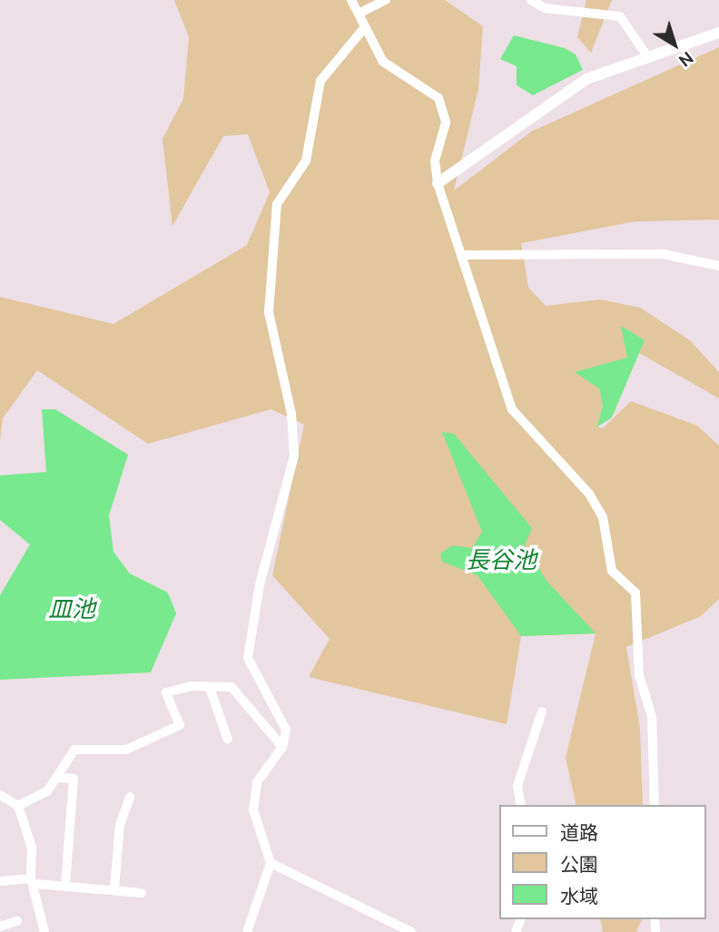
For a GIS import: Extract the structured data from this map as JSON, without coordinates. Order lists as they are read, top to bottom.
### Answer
{
  "water": ["長谷池", "皿池"],
  "legend": ["道路", "公園", "水域"],
  "north": "bottom right"
}
